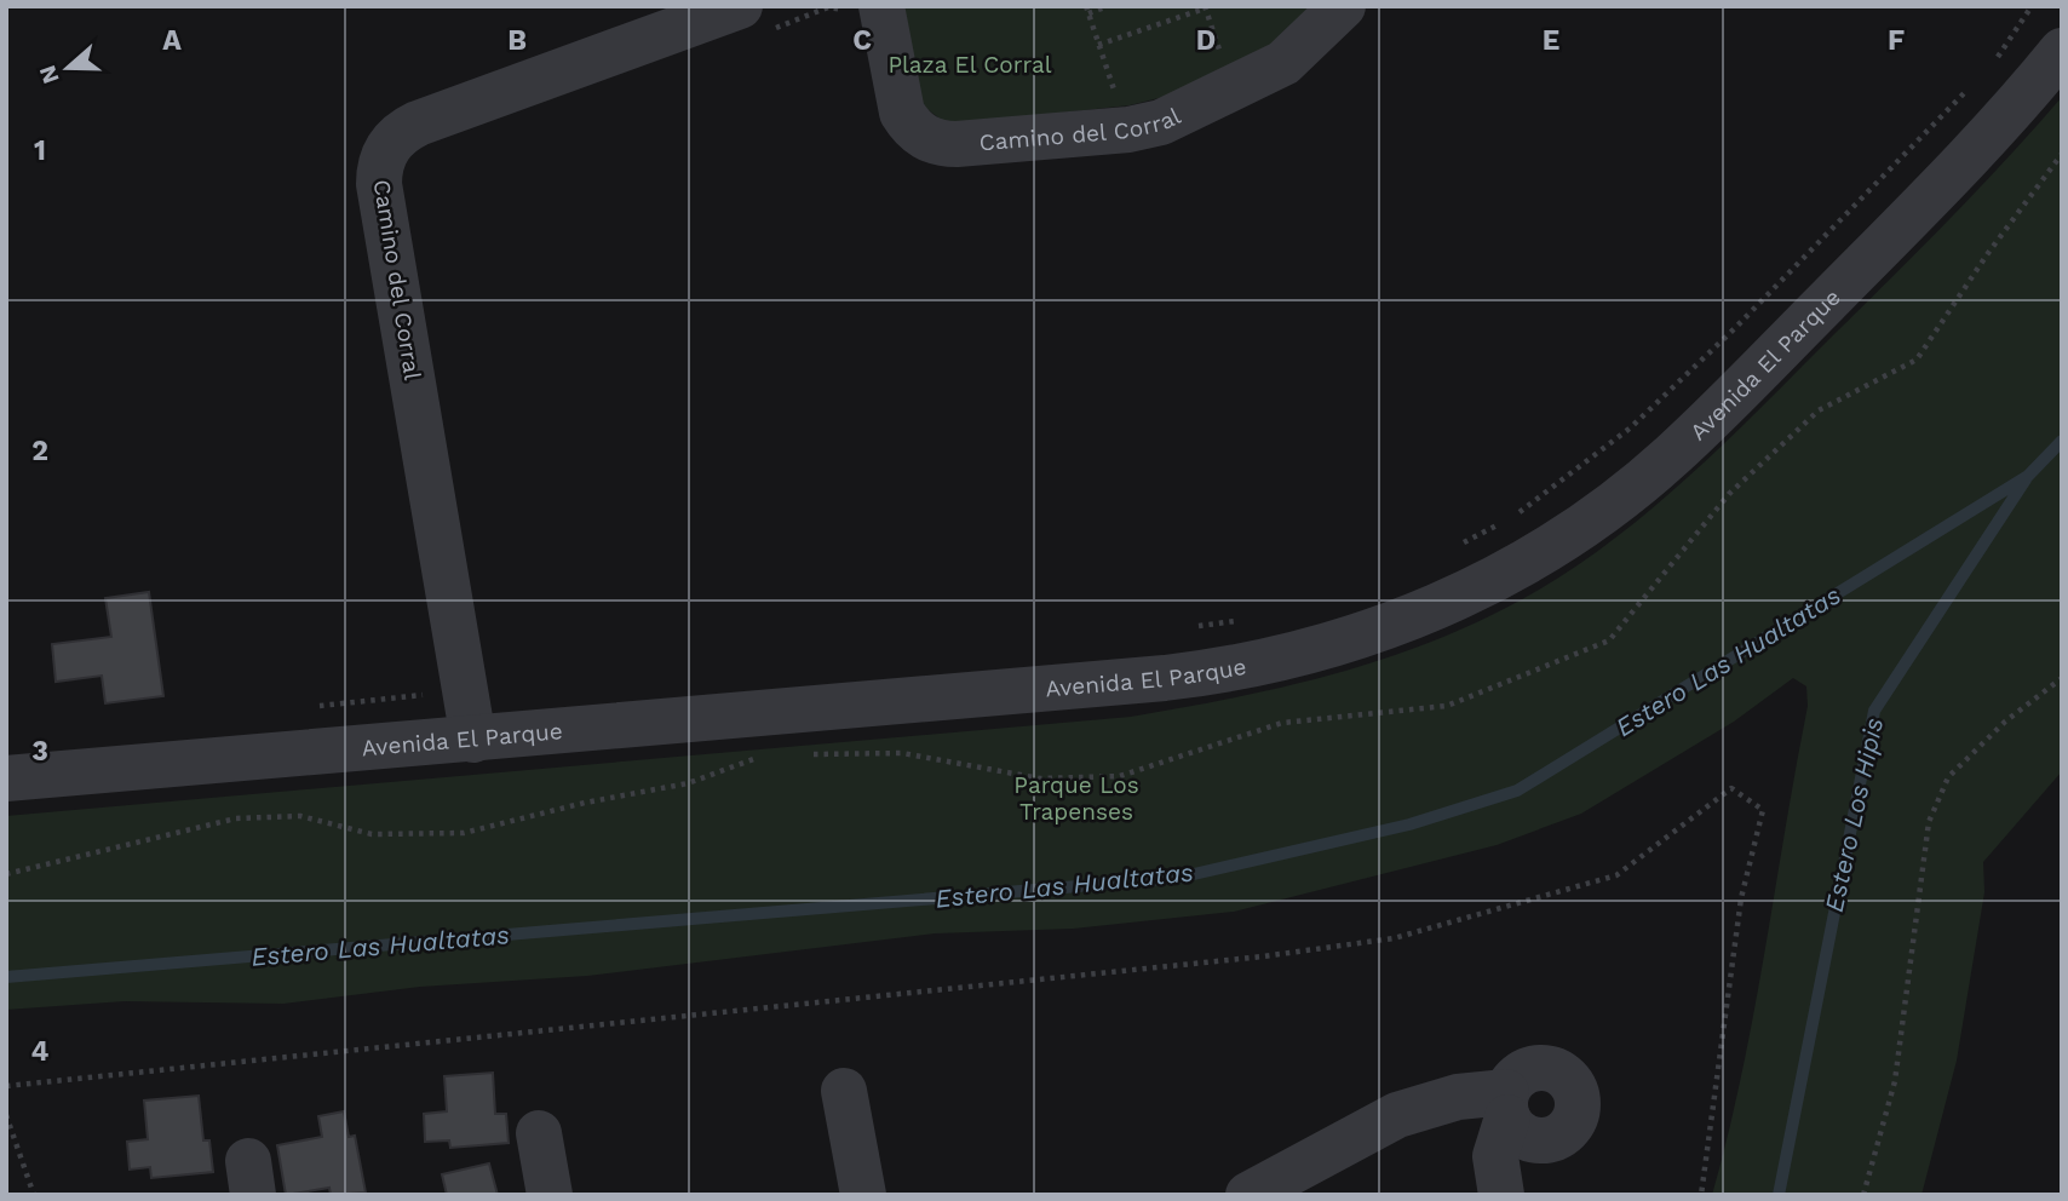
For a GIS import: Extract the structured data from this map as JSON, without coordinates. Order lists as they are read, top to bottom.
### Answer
{
  "streets": {
    "street": ["Camino del Corral", "Avenida El Parque"]
  },
  "crossings": [
    ["Camino del Corral", "Avenida El Parque"]
  ],
  "water": ["Estero Las Hualtatas", "Estero Los Hipis"],
  "parks": ["Plaza El Corral", "Parque Los Trapenses"],
  "north": "left",
  "grid": {
    "columns": [
      "A",
      "B",
      "C",
      "D",
      "E",
      "F"
    ],
    "rows": [
      "1",
      "2",
      "3",
      "4"
    ]
  }
}
